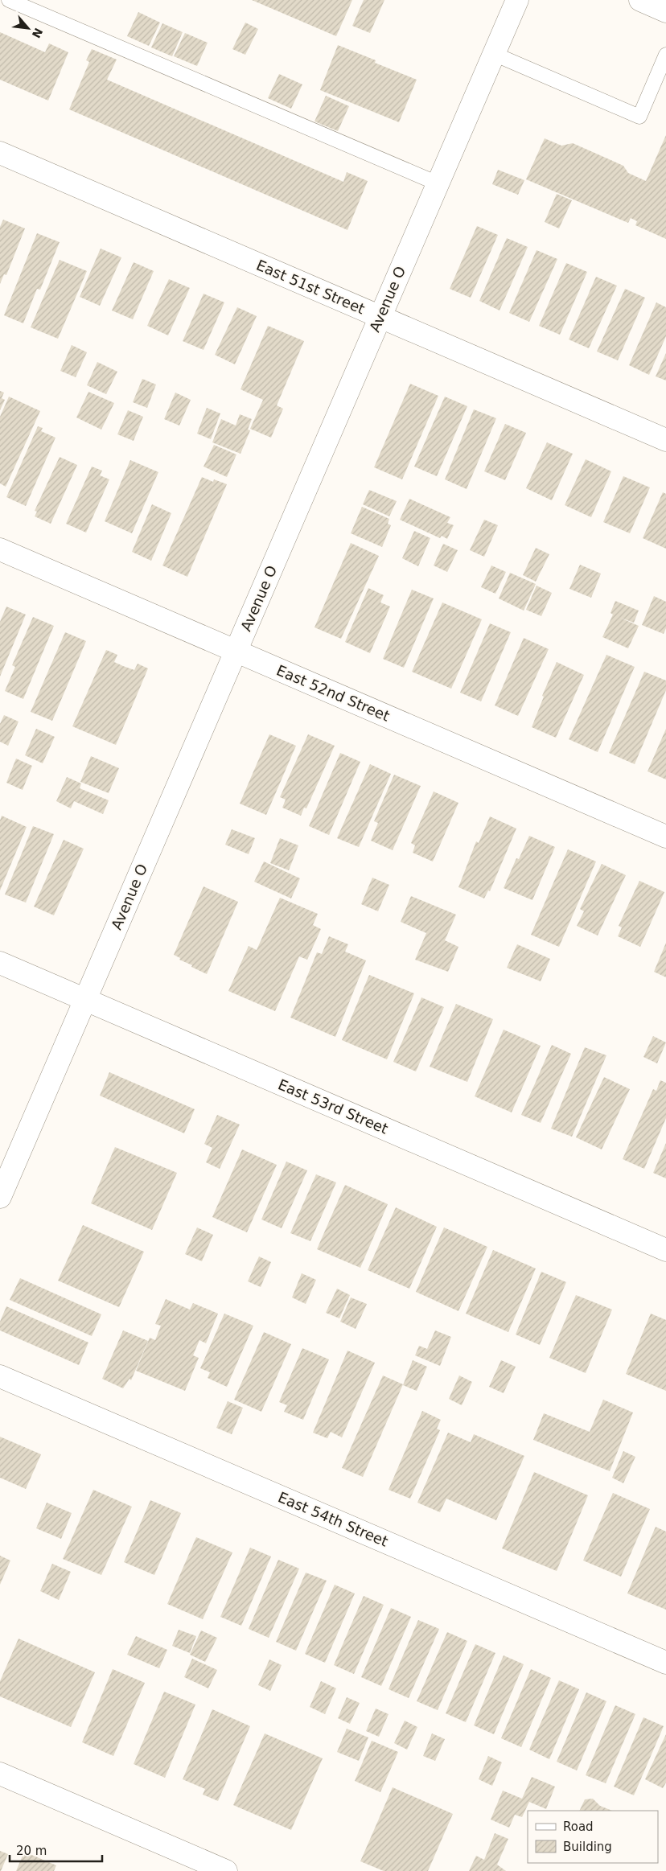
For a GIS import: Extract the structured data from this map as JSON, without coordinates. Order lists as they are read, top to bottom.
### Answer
{
  "streets": {
    "street": [
      "East 51st Street",
      "Avenue O",
      "East 52nd Street",
      "East 53rd Street",
      "East 54th Street"
    ]
  },
  "crossings": [
    ["East 51st Street", "Avenue O"],
    ["Avenue O", "East 52nd Street"],
    ["Avenue O", "East 53rd Street"]
  ],
  "legend": ["Road", "Building"],
  "scale_bar": "20 m",
  "north": "bottom right"
}
